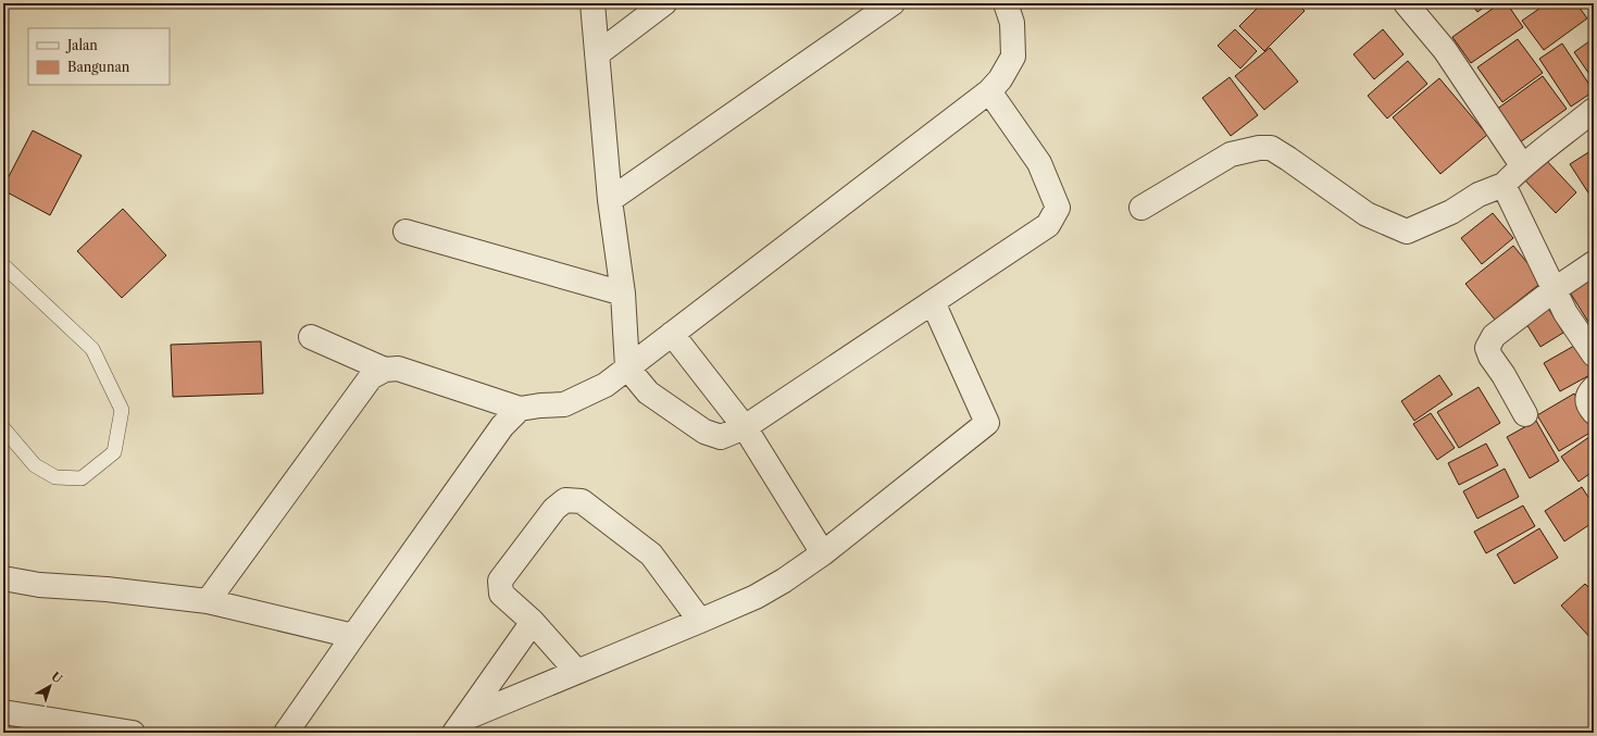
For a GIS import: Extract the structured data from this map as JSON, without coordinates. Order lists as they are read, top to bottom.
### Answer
{
  "legend": ["Jalan", "Bangunan"],
  "north": "top right"
}
